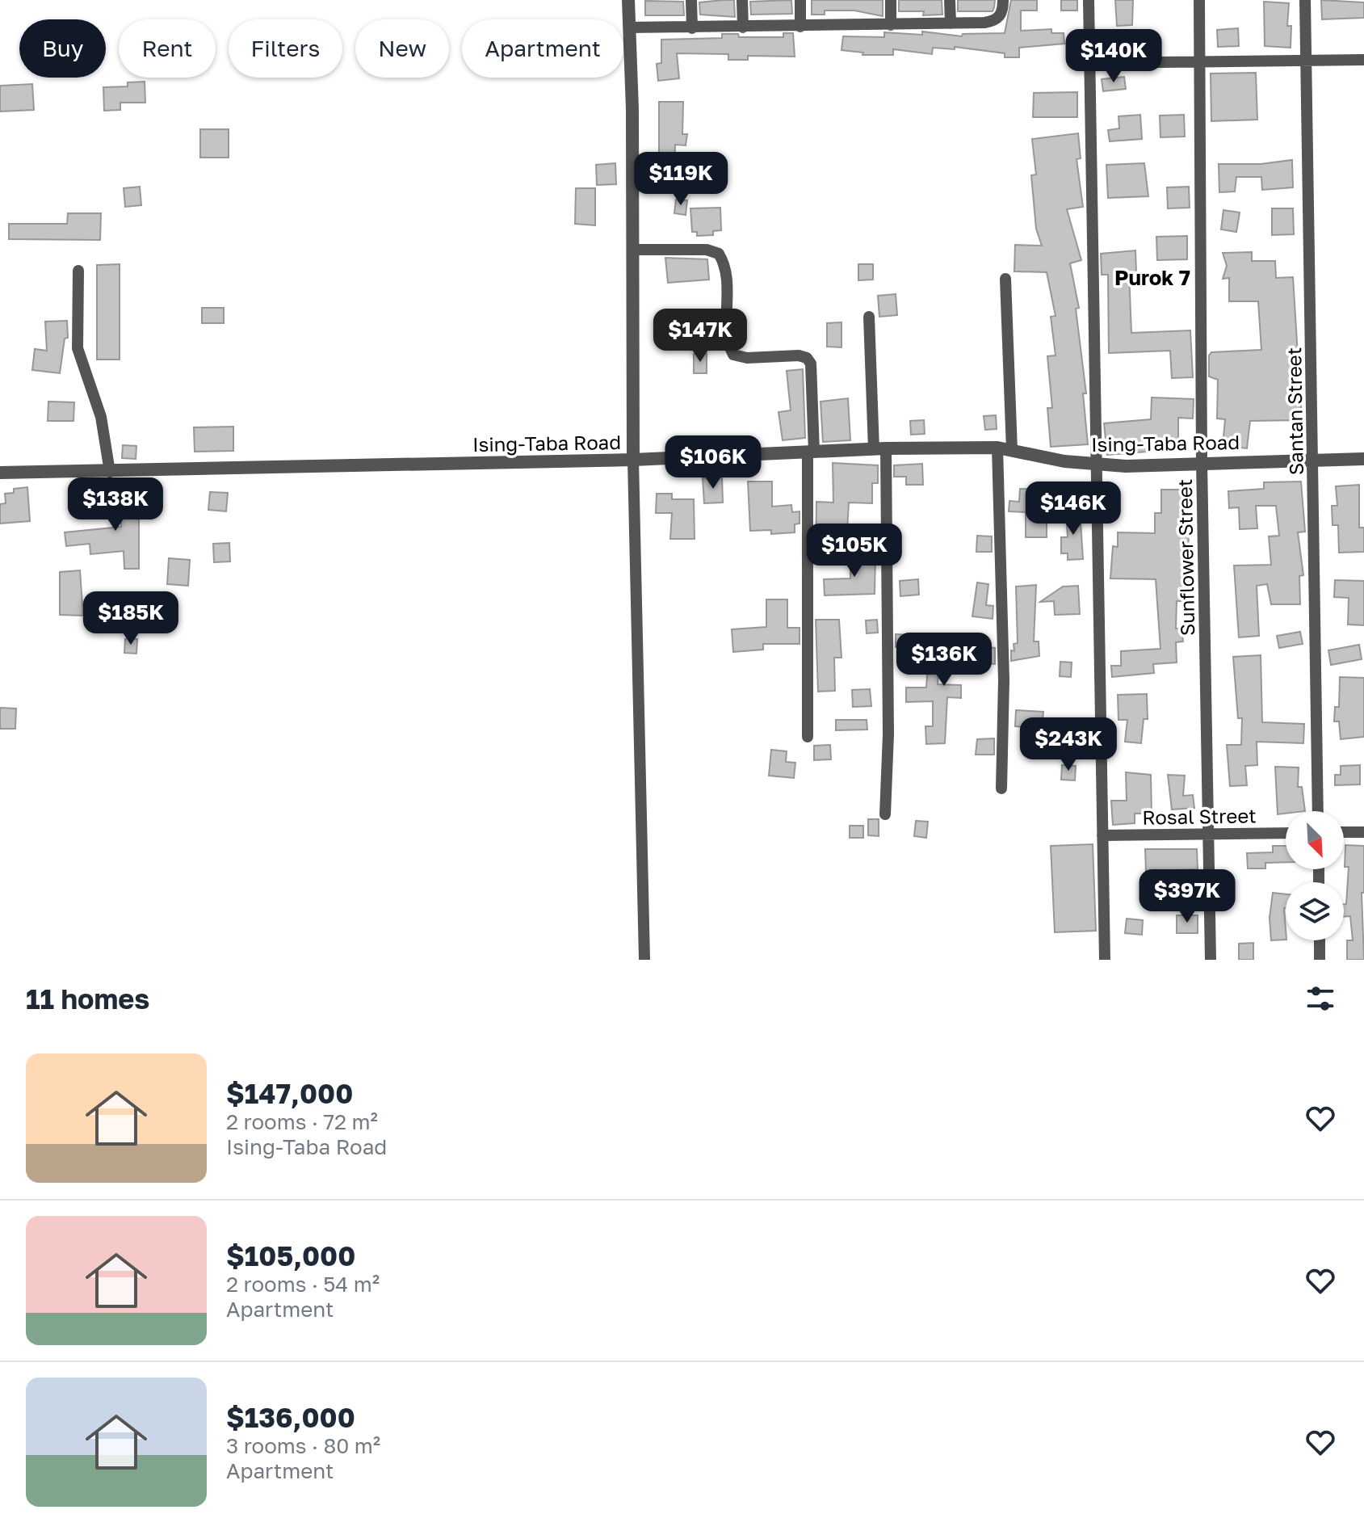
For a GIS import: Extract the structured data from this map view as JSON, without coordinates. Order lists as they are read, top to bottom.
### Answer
{
  "streets": {
    "street": [
      "Santan Street",
      "Ising-Taba Road",
      "Sunflower Street",
      "Rosal Street"
    ]
  },
  "crossings": [
    ["Santan Street", "Ising-Taba Road"],
    ["Ising-Taba Road", "Sunflower Street"],
    ["Sunflower Street", "Rosal Street"]
  ],
  "districts": ["Purok 7"],
  "north": "bottom right",
  "page": {
    "chip": [
      "Buy",
      "Rent",
      "Filters",
      "New",
      "Apartment"
    ],
    "price": [
      "$140K",
      "$119K",
      "$147K",
      "$106K",
      "$138K",
      "$146K",
      "$105K",
      "$185K",
      "$136K",
      "$243K",
      "$397K"
    ],
    "heading": "11 homes",
    "list": [
      {
        "name": "$147,000",
        "note": "2 rooms · 72 m² · Ising-Taba Road"
      },
      {
        "name": "$105,000",
        "note": "2 rooms · 54 m² · Apartment"
      },
      {
        "name": "$136,000",
        "note": "3 rooms · 80 m² · Apartment"
      }
    ]
  }
}
